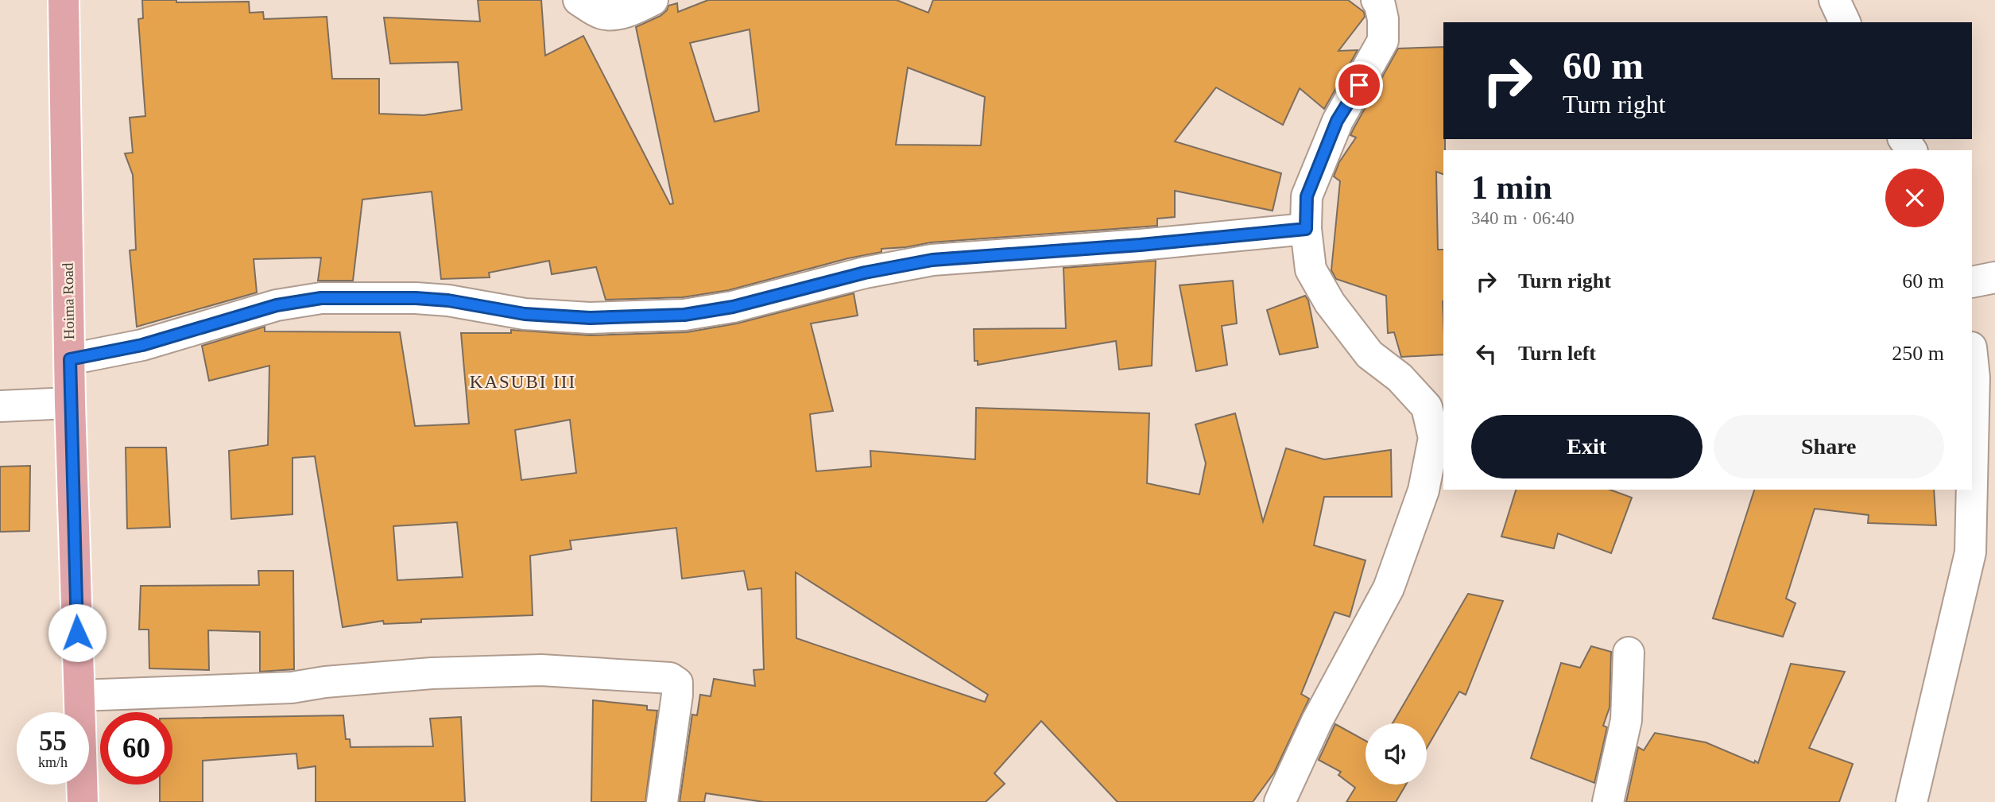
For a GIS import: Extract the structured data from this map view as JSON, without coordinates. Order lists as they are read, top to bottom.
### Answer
{
  "streets": {
    "main road": ["Hoima Road"]
  },
  "districts": ["KASUBI III"],
  "page": {
    "turn": ["60 m", "Turn right"],
    "heading": ["1 min", "340 m · 06:40"],
    "list": [
      {
        "name": "Turn right",
        "value": "60 m"
      },
      {
        "name": "Turn left",
        "value": "250 m"
      }
    ],
    "buttons": ["Exit", "Share"],
    "speed": "55 km/h",
    "limit": "60"
  }
}
